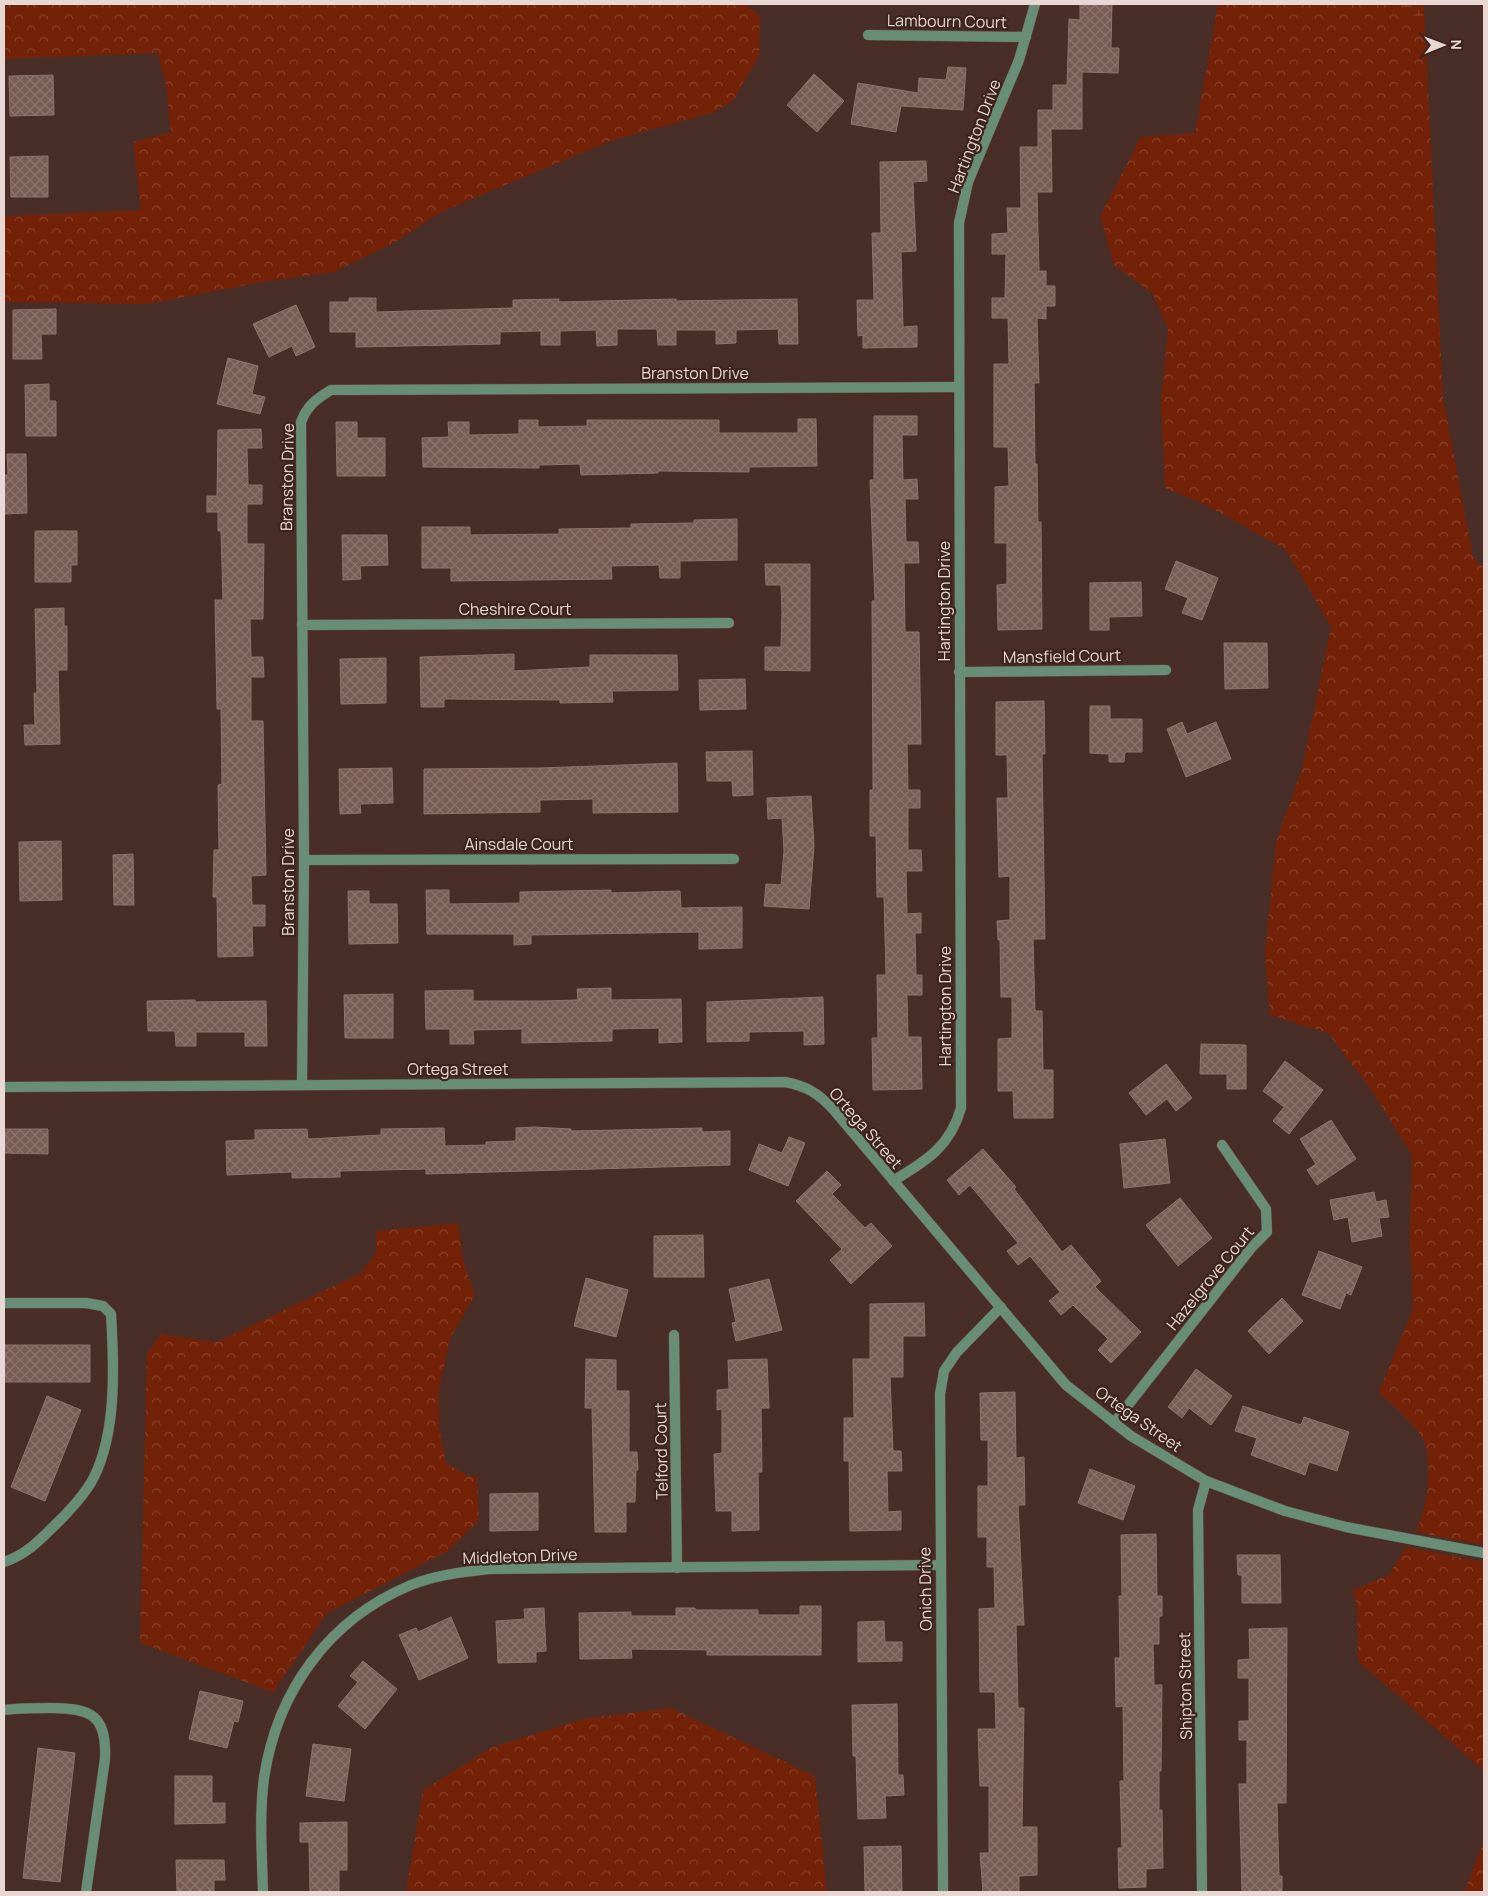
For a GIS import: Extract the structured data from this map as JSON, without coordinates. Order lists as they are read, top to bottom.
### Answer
{
  "streets": {
    "street": [
      "Lambourn Court",
      "Hartington Drive",
      "Branston Drive",
      "Cheshire Court",
      "Mansfield Court",
      "Ainsdale Court",
      "Ortega Street",
      "Hazelgrove Court",
      "Telford Court",
      "Middleton Drive",
      "Onich Drive",
      "Shipton Street"
    ]
  },
  "crossings": [
    ["Lambourn Court", "Hartington Drive"],
    ["Hartington Drive", "Branston Drive"],
    ["Hartington Drive", "Mansfield Court"],
    ["Hartington Drive", "Ortega Street"],
    ["Branston Drive", "Cheshire Court"],
    ["Branston Drive", "Ainsdale Court"],
    ["Branston Drive", "Ortega Street"],
    ["Ortega Street", "Hazelgrove Court"],
    ["Ortega Street", "Onich Drive"],
    ["Ortega Street", "Shipton Street"],
    ["Telford Court", "Middleton Drive"],
    ["Middleton Drive", "Onich Drive"]
  ],
  "north": "right"
}
